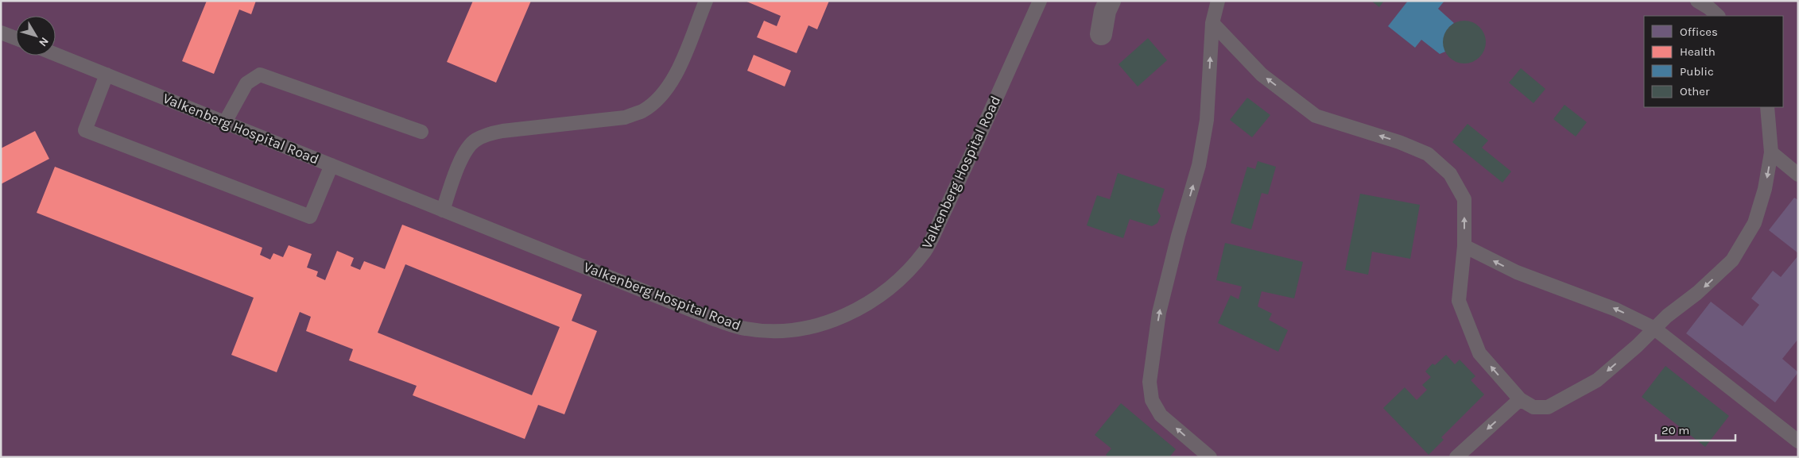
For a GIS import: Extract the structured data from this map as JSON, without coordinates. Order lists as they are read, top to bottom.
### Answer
{
  "streets": {
    "lane": ["Valkenberg Hospital Road"]
  },
  "legend": [
    "Offices",
    "Health",
    "Public",
    "Other"
  ],
  "scale_bar": "20 m",
  "north": "bottom right"
}
